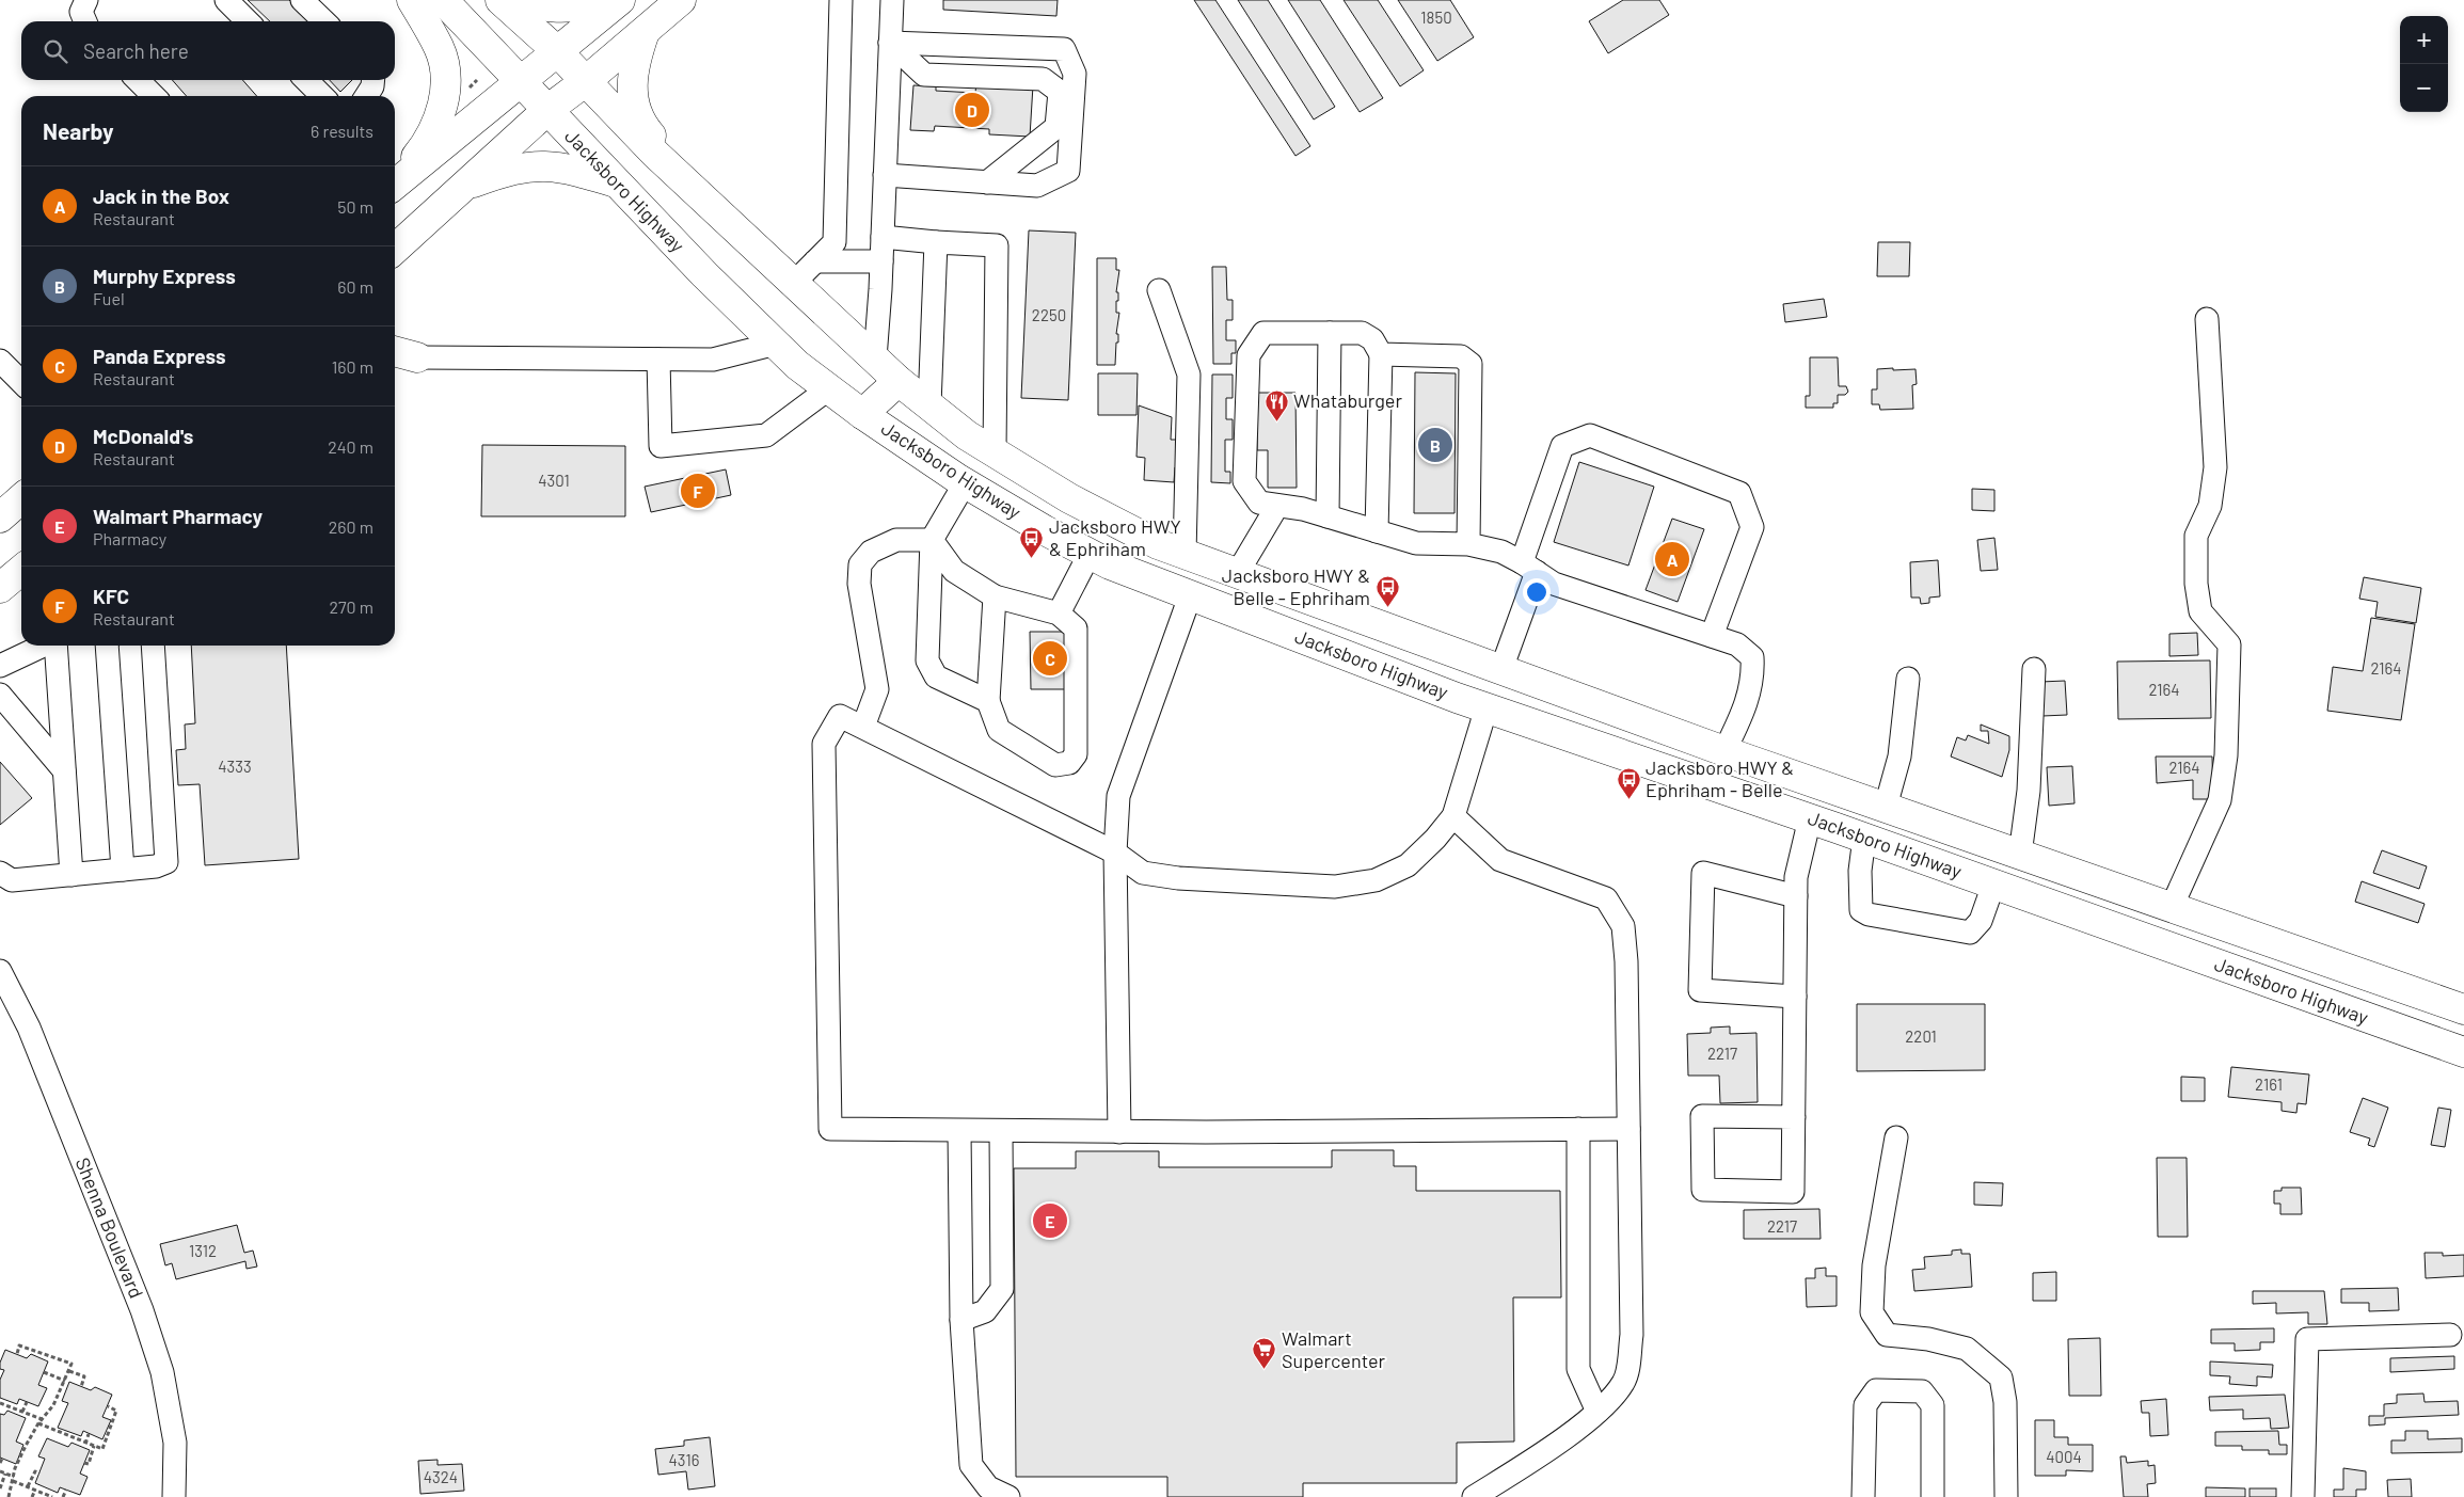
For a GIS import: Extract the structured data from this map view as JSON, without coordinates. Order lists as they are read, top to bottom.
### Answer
{
  "streets": {
    "main road": ["Jacksboro Highway"],
    "street": ["Shenna Boulevard"]
  },
  "places": {
    "restaurant": ["Whataburger"],
    "bus stop": ["Jacksboro HWY & Ephriham", "Jacksboro HWY & Belle - Ephriham", "Jacksboro HWY & Ephriham - Belle"],
    "supermarket": ["Walmart Supercenter"]
  },
  "house_numbers": [
    "1850",
    "2250",
    "4301",
    "2164",
    "2164",
    "4333",
    "2164",
    "2201",
    "2217",
    "2161",
    "2217",
    "1312",
    "4004",
    "4316",
    "4324"
  ],
  "page": {
    "map_buttons": ["+", "−"],
    "search": "Search here",
    "pins": [
      "D",
      "B",
      "F",
      "A",
      "C",
      "E"
    ],
    "heading": ["Nearby", "6 results"],
    "list": [
      {
        "mark": "A",
        "name": "Jack in the Box",
        "note": "Restaurant",
        "value": "50 m"
      },
      {
        "mark": "B",
        "name": "Murphy Express",
        "note": "Fuel",
        "value": "60 m"
      },
      {
        "mark": "C",
        "name": "Panda Express",
        "note": "Restaurant",
        "value": "160 m"
      },
      {
        "mark": "D",
        "name": "McDonald's",
        "note": "Restaurant",
        "value": "240 m"
      },
      {
        "mark": "E",
        "name": "Walmart Pharmacy",
        "note": "Pharmacy",
        "value": "260 m"
      },
      {
        "mark": "F",
        "name": "KFC",
        "note": "Restaurant",
        "value": "270 m"
      }
    ]
  }
}
